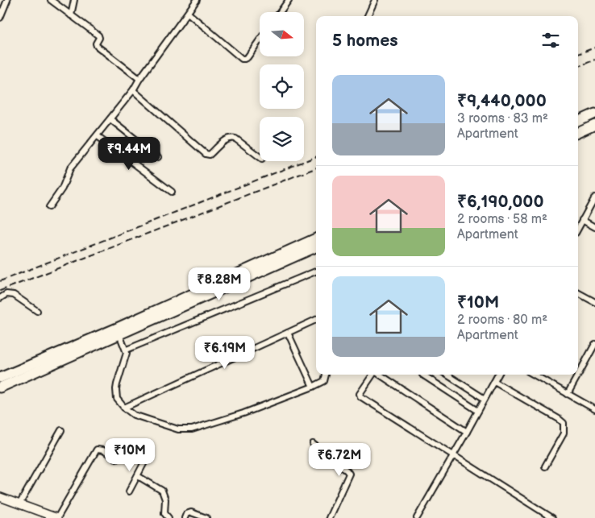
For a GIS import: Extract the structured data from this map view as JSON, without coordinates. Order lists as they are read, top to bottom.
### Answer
{
  "north": "right",
  "page": {
    "heading": "5 homes",
    "list": [
      {
        "name": "₹9,440,000",
        "note": "3 rooms · 83 m² · Apartment"
      },
      {
        "name": "₹6,190,000",
        "note": "2 rooms · 58 m² · Apartment"
      },
      {
        "name": "₹10M",
        "note": "2 rooms · 80 m² · Apartment"
      }
    ],
    "price": [
      "₹9.44M",
      "₹8.28M",
      "₹6.19M",
      "₹10M",
      "₹6.72M"
    ]
  }
}
